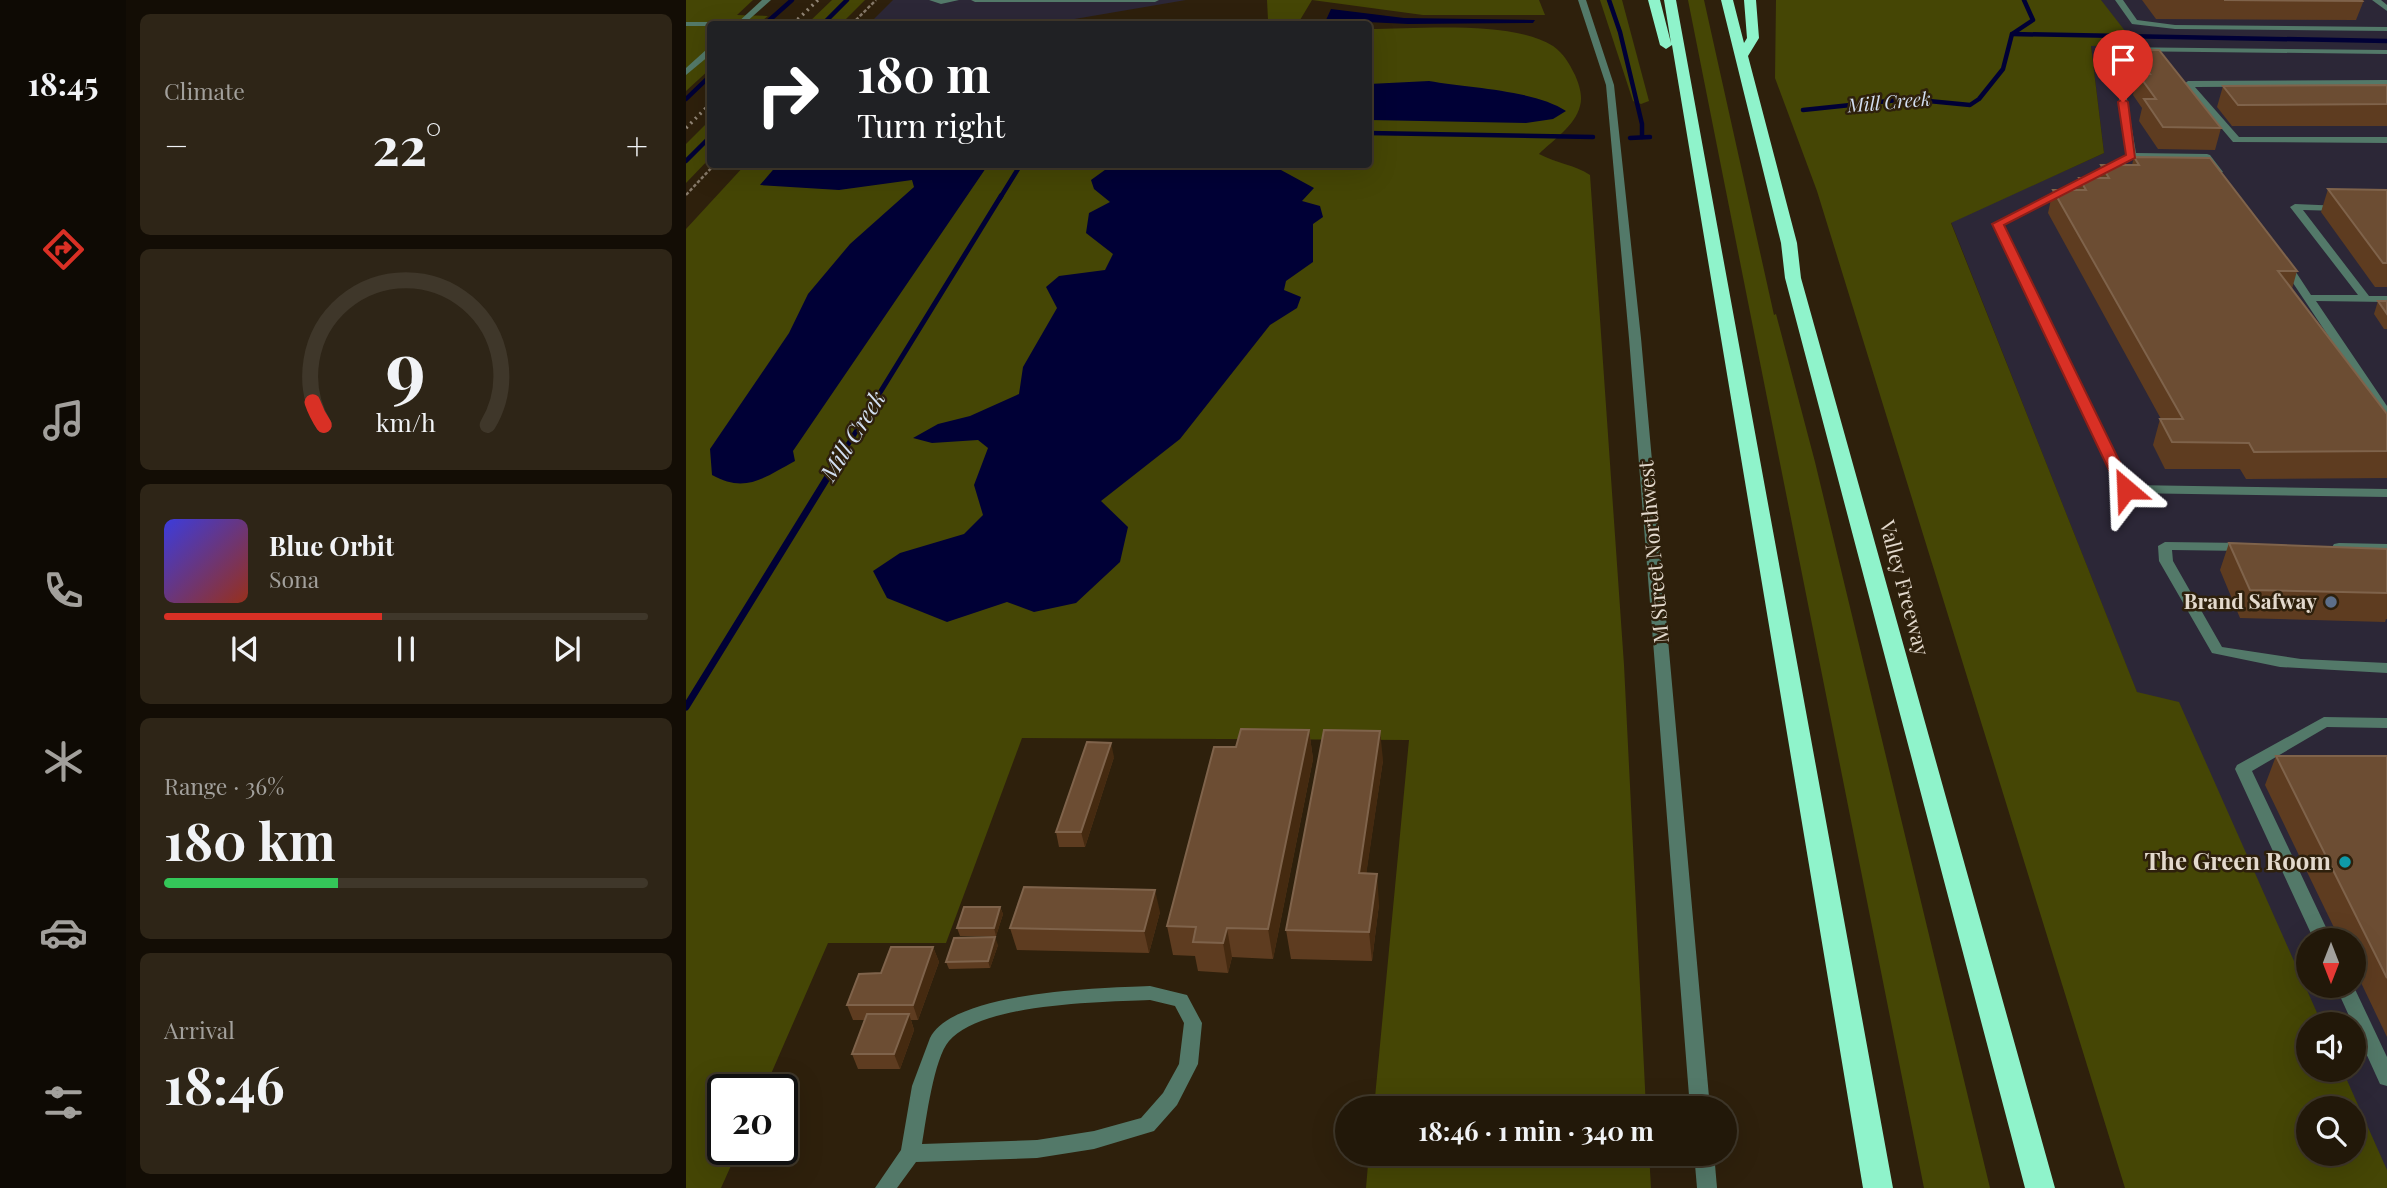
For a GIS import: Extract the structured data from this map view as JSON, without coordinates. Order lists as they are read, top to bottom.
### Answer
{
  "streets": {
    "highway": ["Valley Freeway"],
    "street": ["M Street Northwest"]
  },
  "water": ["Mill Creek"],
  "places": ["Brand Safway", "The Green Room"],
  "north": "bottom",
  "page": {
    "tabs": "18:45",
    "tile": [
      "Climate",
      ["Range · 36%", "180 km"],
      ["Arrival", "18:46"]
    ],
    "turn": ["180 m", "Turn right"],
    "heat": ["−", "22°", "+"],
    "song": ["Blue Orbit", "Sona"],
    "limit": "20",
    "trip": "18:46 · 1 min · 340 m",
    "gauge": ["9", "km/h"]
  }
}
